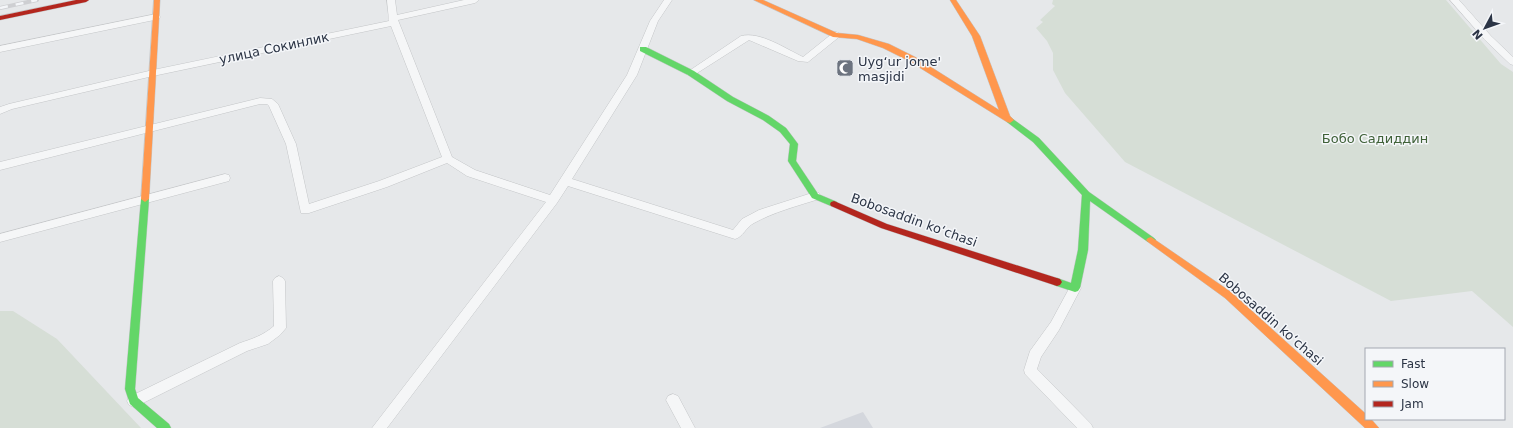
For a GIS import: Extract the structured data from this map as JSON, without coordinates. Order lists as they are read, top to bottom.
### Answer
{
  "streets": {
    "street": ["улица Сокинлик", "Bobosaddin koʻchasi"]
  },
  "parks": ["Бобо Садиддин"],
  "places": {
    "mosque": ["Uygʻur jome' masjidi"]
  },
  "legend": ["Fast", "Slow", "Jam"],
  "north": "bottom left"
}
